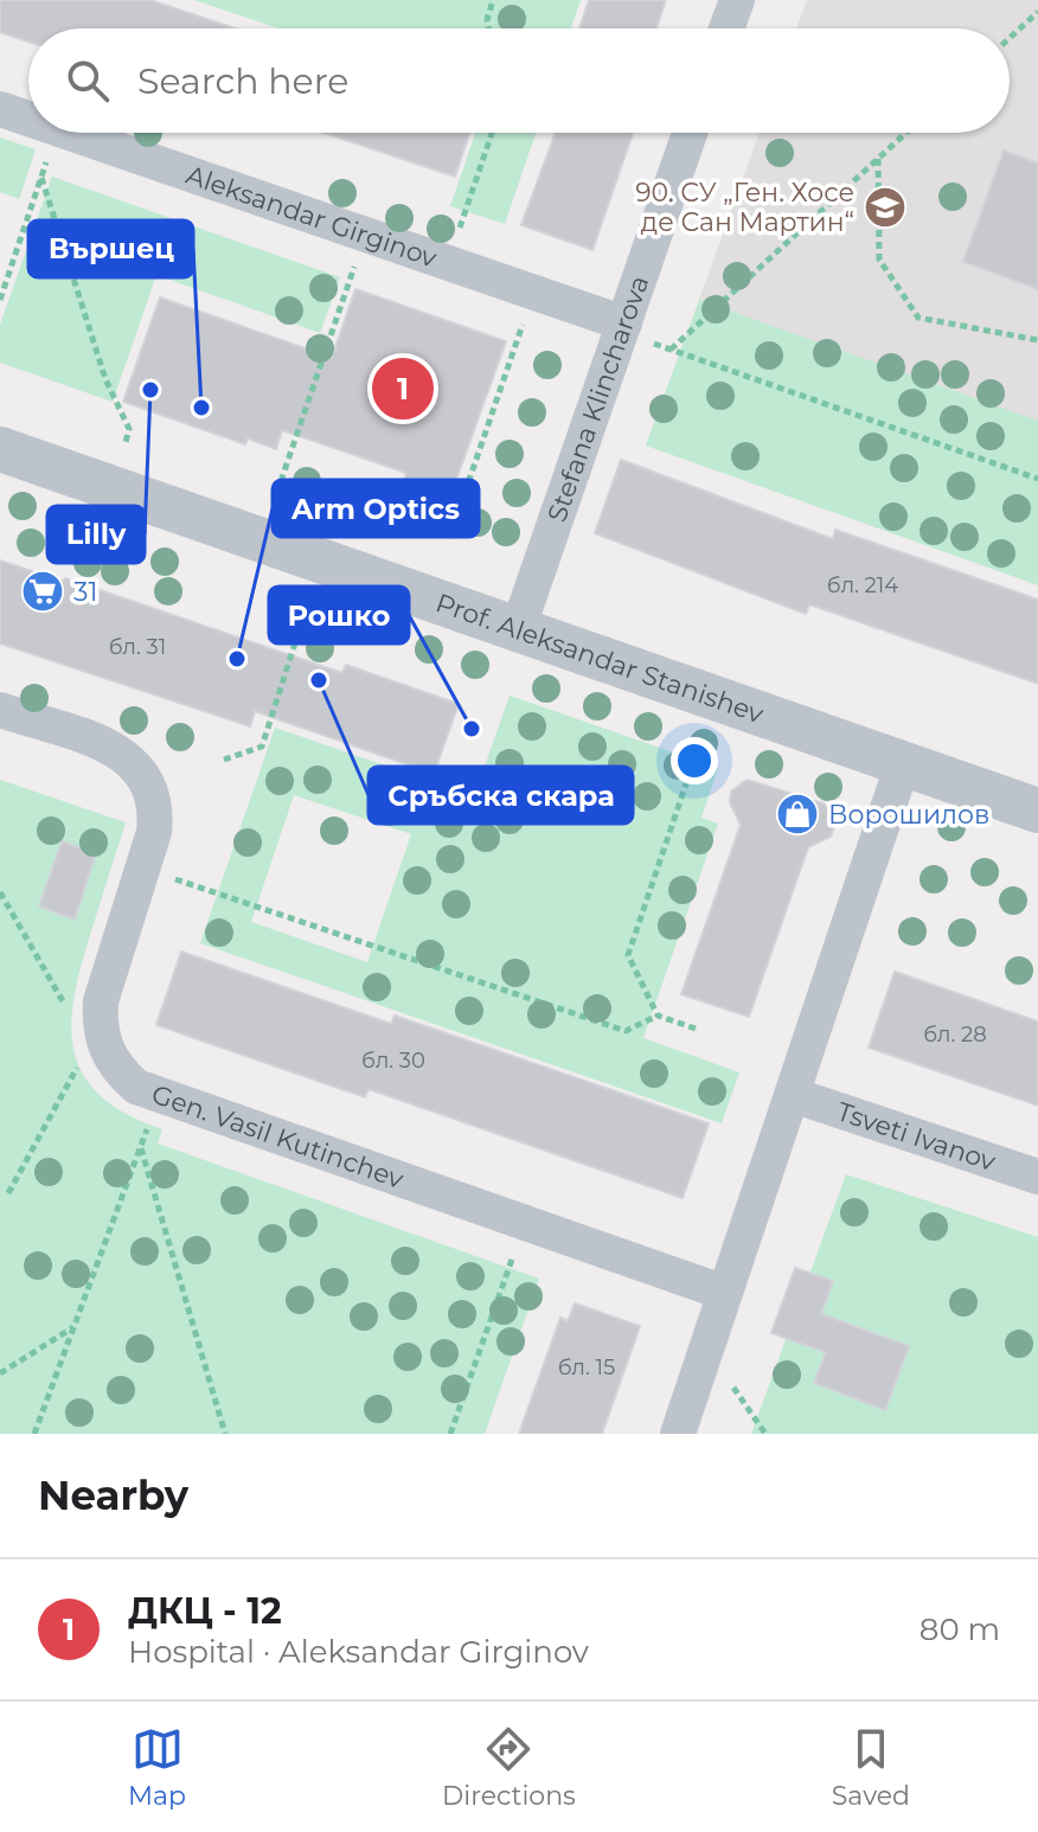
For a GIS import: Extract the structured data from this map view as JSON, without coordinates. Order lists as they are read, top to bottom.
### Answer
{
  "streets": {
    "street": [
      "Aleksandar Girginov",
      "Stefana Klincharova",
      "Prof. Aleksandar Stanishev",
      "Tsveti Ivanov",
      "Gen. Vasil Kutinchev"
    ]
  },
  "crossings": [
    ["Aleksandar Girginov", "Stefana Klincharova"],
    ["Stefana Klincharova", "Prof. Aleksandar Stanishev"]
  ],
  "places": {
    "school or university": ["90. СУ „Ген. Хосе де Сан Мартин“"],
    "other": [
      "Lilly",
      "Вършец",
      "Arm Optics",
      "Сръбска скара",
      "Рошко"
    ],
    "supermarket": ["31"],
    "shop": ["Ворошилов"]
  },
  "house_numbers": [
    "бл. 214",
    "бл. 31",
    "бл. 28",
    "бл. 30",
    "бл. 15"
  ],
  "page": {
    "search": "Search here",
    "pins": "1",
    "heading": "Nearby",
    "list": [
      {
        "mark": "1",
        "name": "ДКЦ - 12",
        "note": "Hospital · Aleksandar Girginov",
        "value": "80 m"
      }
    ],
    "nav": ["Map", "Directions", "Saved"]
  }
}
